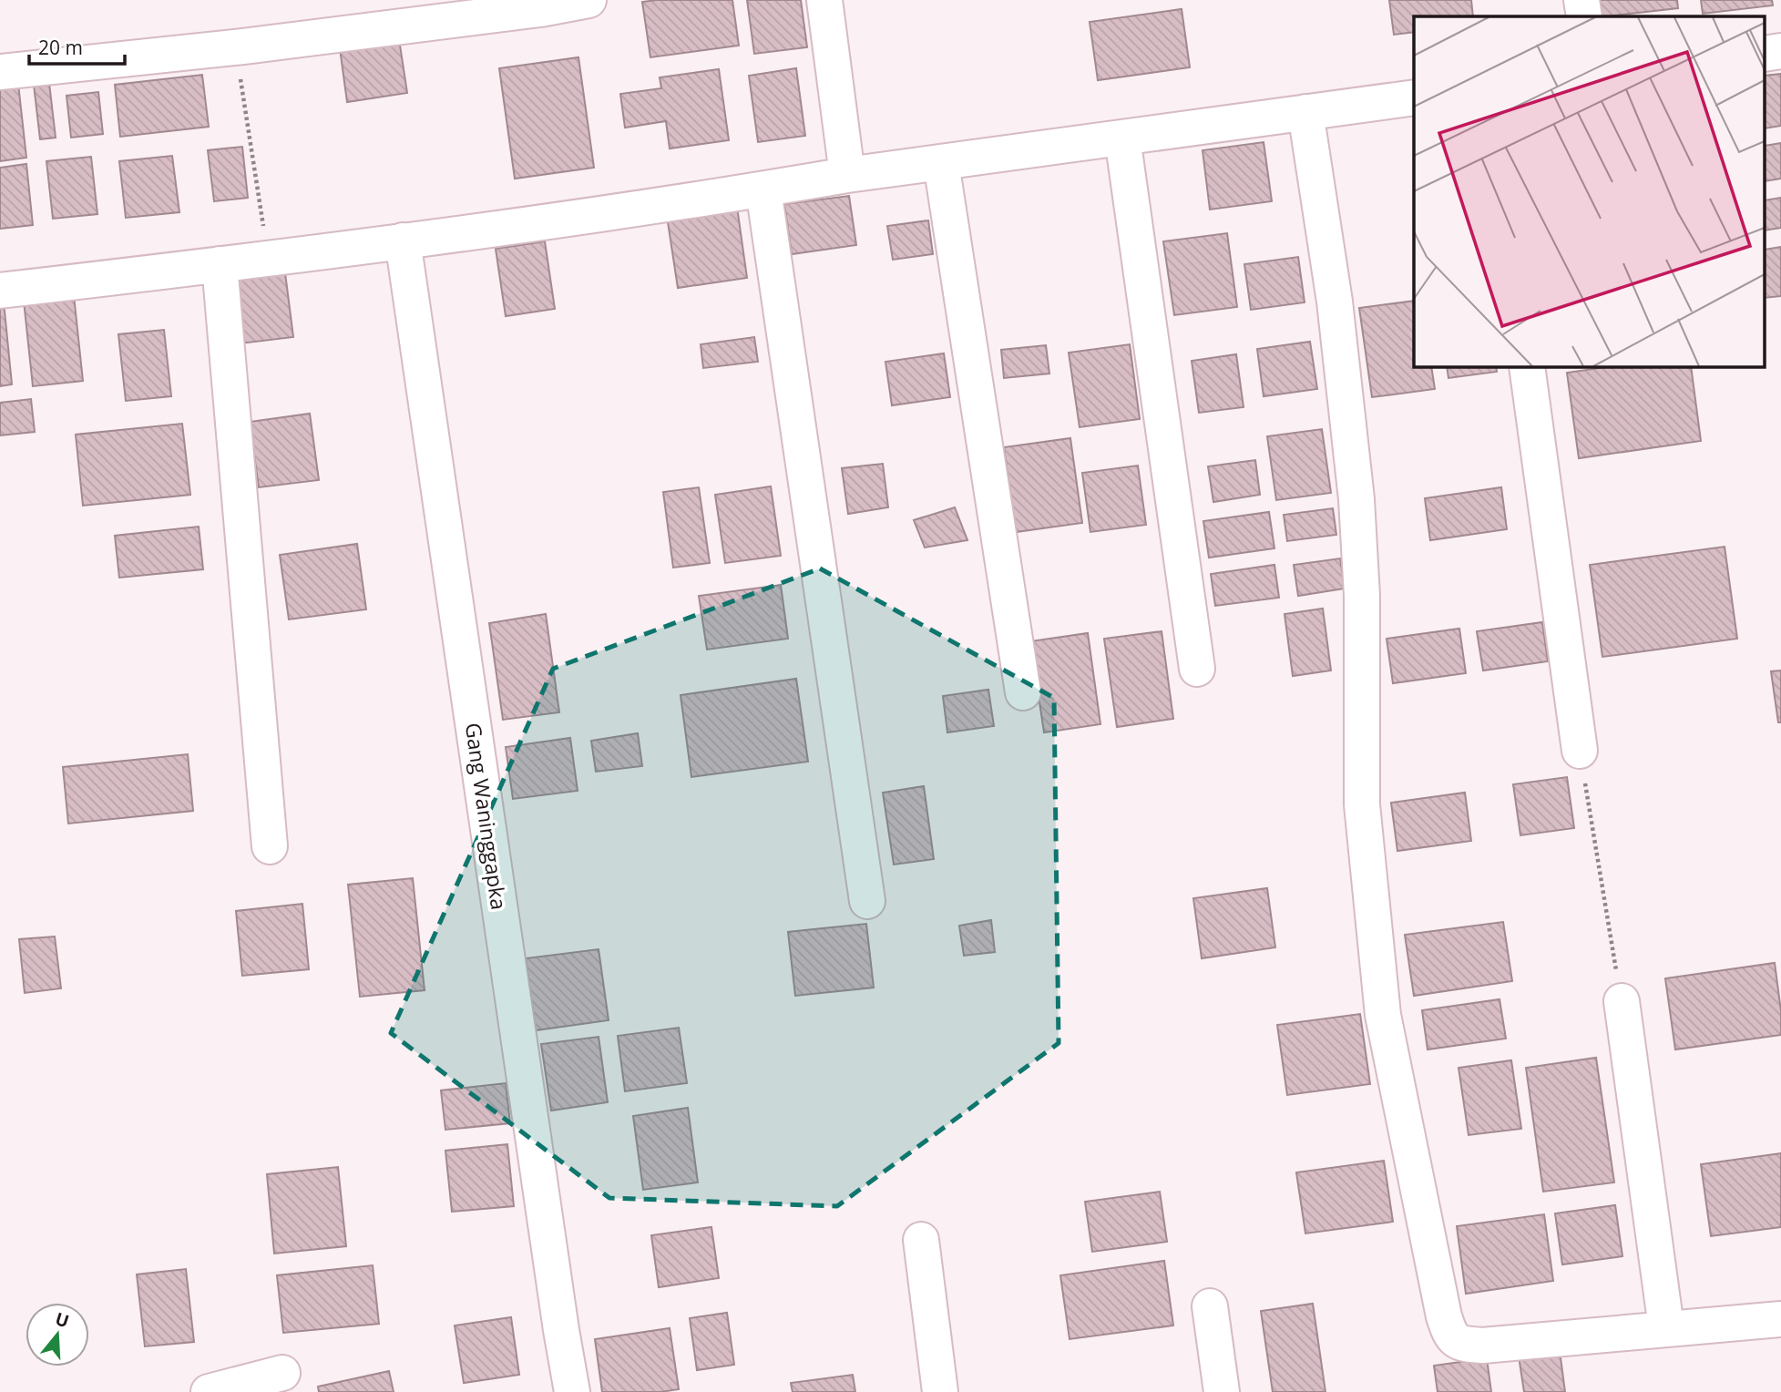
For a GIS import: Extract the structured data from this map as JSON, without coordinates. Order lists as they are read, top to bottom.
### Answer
{
  "streets": {
    "street": ["Gang Waninggapka"]
  },
  "scale_bar": "20 m",
  "north": "top"
}
